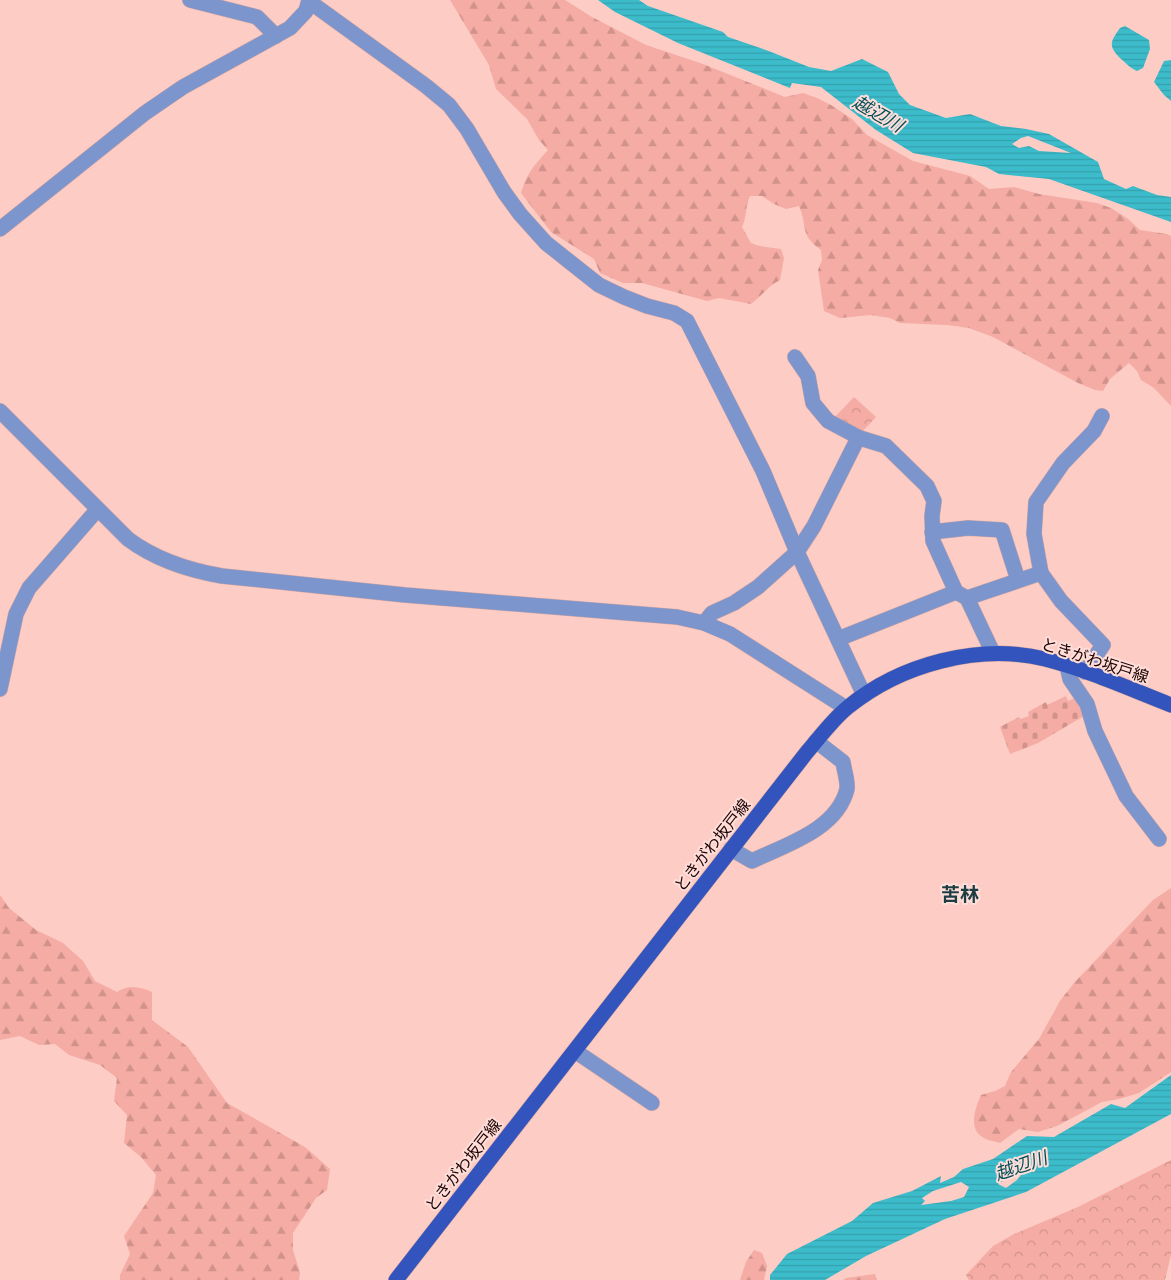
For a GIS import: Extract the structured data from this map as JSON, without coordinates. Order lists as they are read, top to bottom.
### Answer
{
  "streets": {
    "main road": ["ときがわ坂戸線"]
  },
  "districts": ["苦林"],
  "water": ["越辺川"]
}
